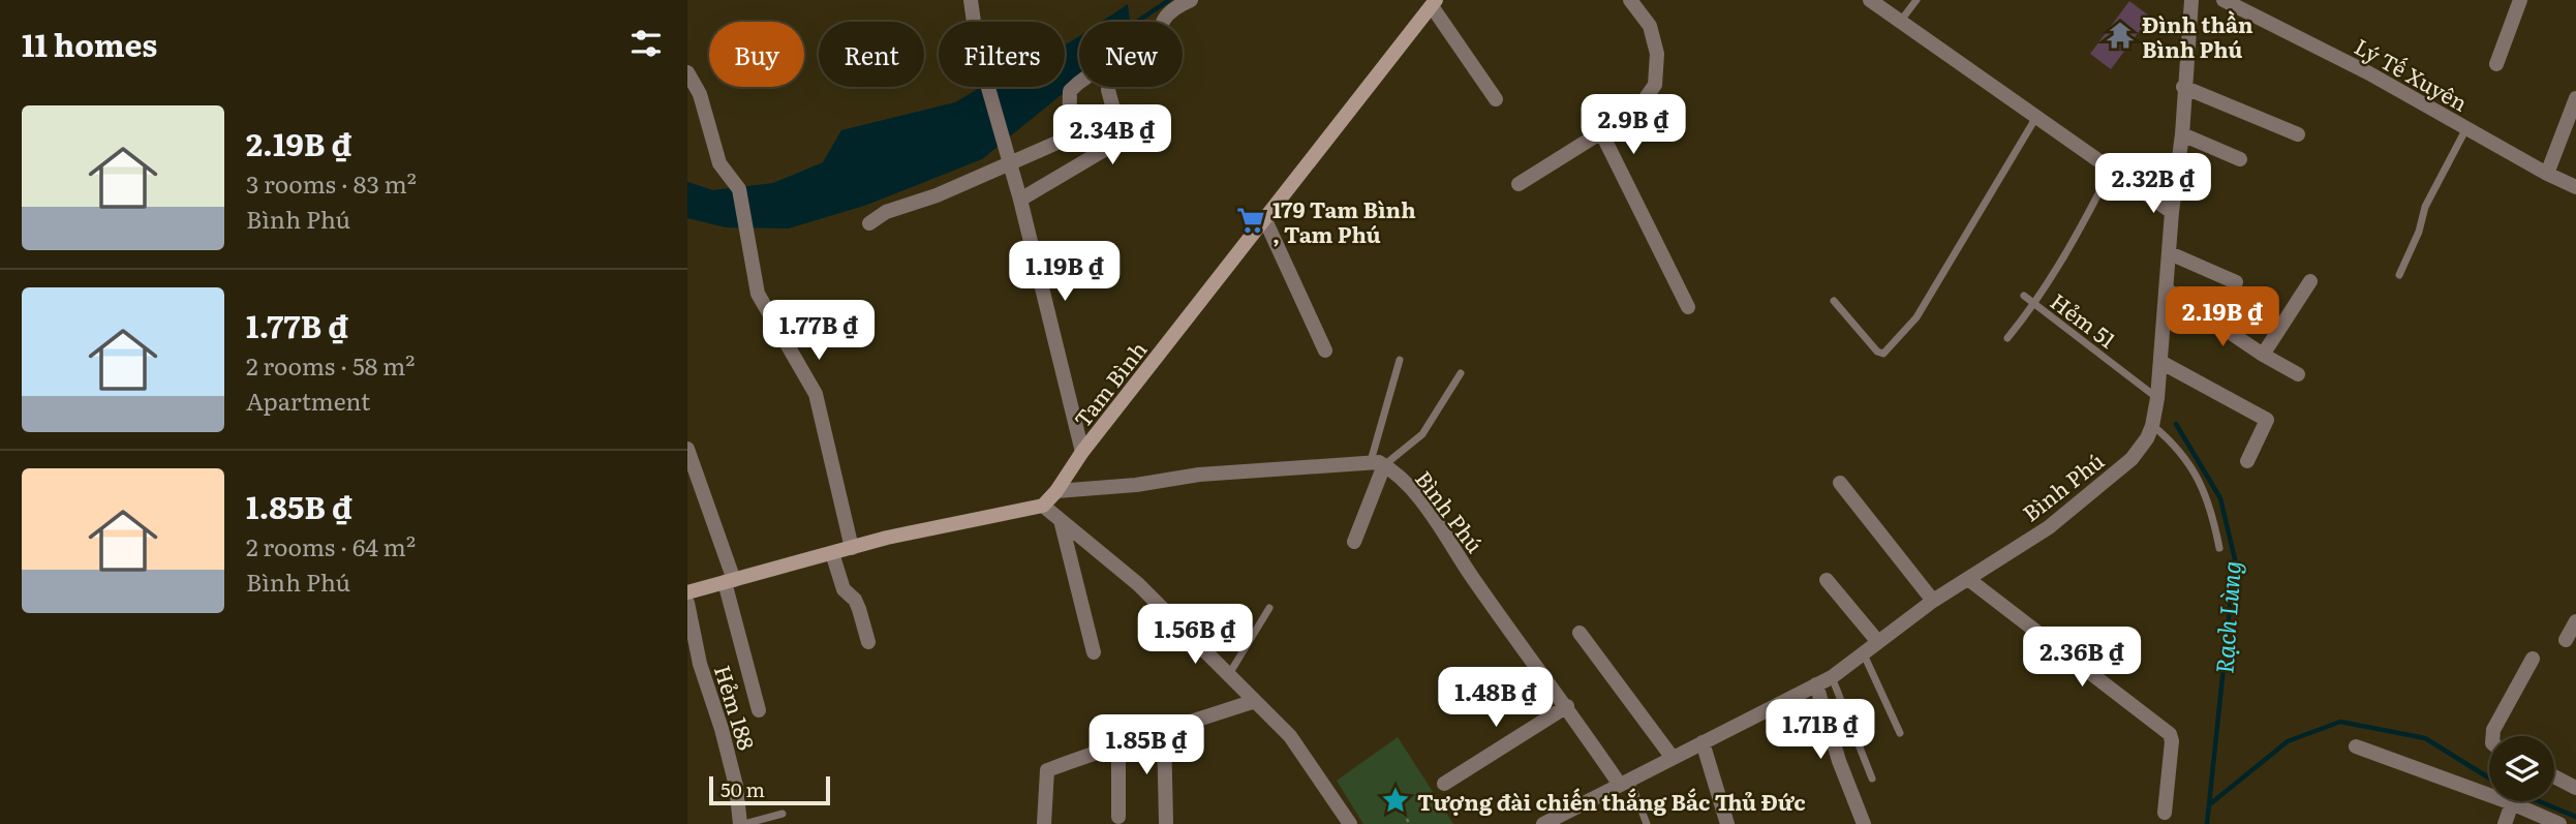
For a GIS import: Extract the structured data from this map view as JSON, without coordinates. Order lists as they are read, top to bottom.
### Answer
{
  "streets": {
    "main road": ["Tam Bình"],
    "street": ["Lý Tế Xuyên", "Bình Phú", "Hẻm 188"],
    "lane": ["Hẻm 51"]
  },
  "crossings": [
    ["Hẻm 51", "Bình Phú"]
  ],
  "water": ["Rạch Lùng"],
  "places": {
    "temple": ["Đình thần Bình Phú"],
    "supermarket": ["179 Tam Bình , Tam Phú"],
    "place": ["Tượng đài chiến thắng Bắc Thủ Đức"]
  },
  "scale_bar": "50 m",
  "page": {
    "heading": "11 homes",
    "chip": [
      "Buy",
      "Rent",
      "Filters",
      "New"
    ],
    "list": [
      {
        "name": "2.19B ₫",
        "note": "3 rooms · 83 m² · Bình Phú"
      },
      {
        "name": "1.77B ₫",
        "note": "2 rooms · 58 m² · Apartment"
      },
      {
        "name": "1.85B ₫",
        "note": "2 rooms · 64 m² · Bình Phú"
      }
    ],
    "price": [
      "2.9B ₫",
      "2.34B ₫",
      "2.32B ₫",
      "1.19B ₫",
      "2.19B ₫",
      "1.77B ₫",
      "1.56B ₫",
      "2.36B ₫",
      "1.48B ₫",
      "1.71B ₫",
      "1.85B ₫"
    ],
    "scale": "50 m"
  }
}
